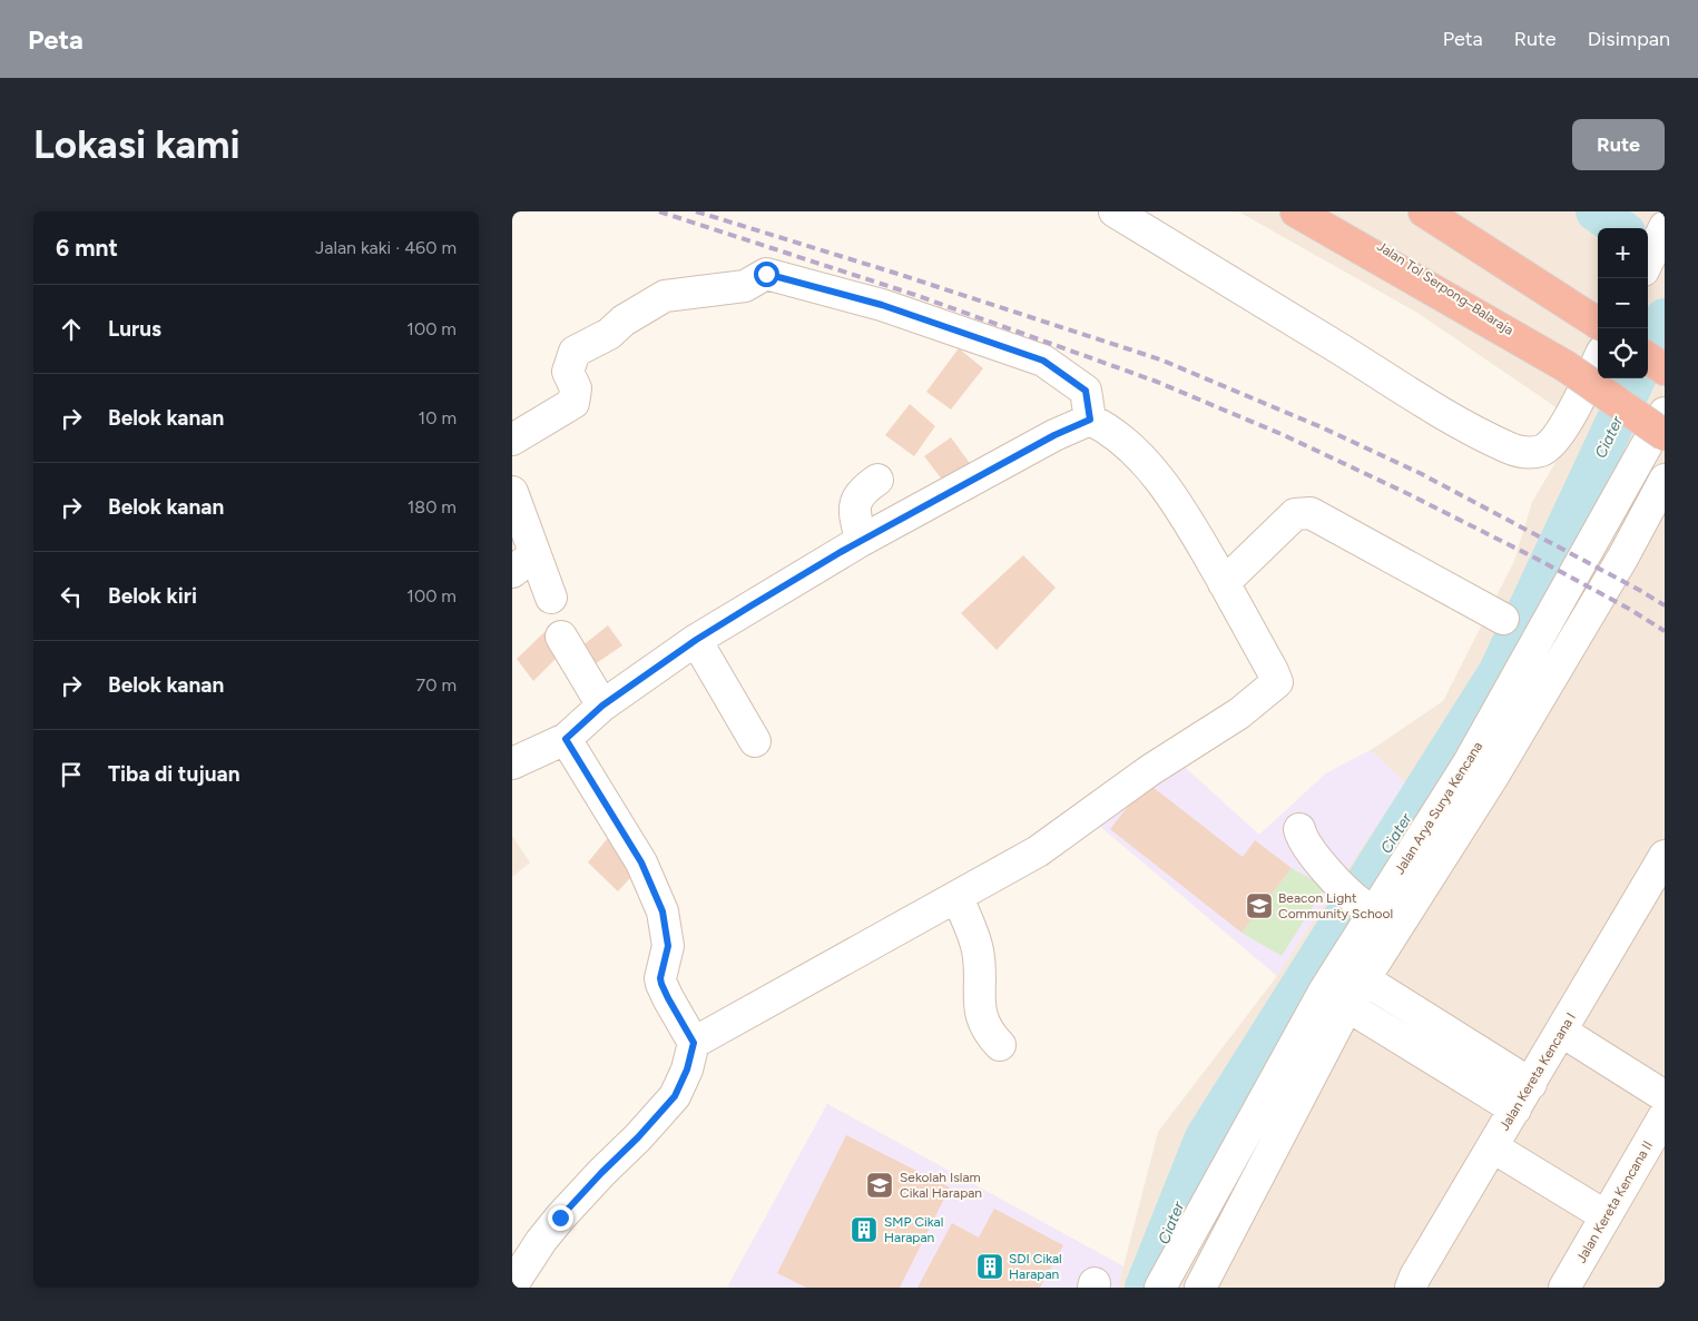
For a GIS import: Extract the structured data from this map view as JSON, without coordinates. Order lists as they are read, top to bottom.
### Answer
{
  "streets": {
    "highway": ["Jalan Tol Serpong–Balaraja"],
    "street": ["Jalan Arya Surya Kencana", "Jalan Kereta Kencana I", "Jalan Kereta Kencana II"]
  },
  "water": ["Ciater"],
  "places": {
    "school or university": ["Beacon Light Community School", "Sekolah Islam Cikal Harapan"],
    "building": ["SMP Cikal Harapan", "SDI Cikal Harapan"]
  },
  "page": {
    "header": "Peta",
    "nav": ["Peta", "Rute", "Disimpan"],
    "buttons": "Rute",
    "title": "Lokasi kami",
    "heading": ["6 mnt", "Jalan kaki · 460 m"],
    "map_buttons": ["+", "−"],
    "list": [
      ["Lurus", "100 m"],
      ["Belok kanan", "10 m"],
      ["Belok kanan", "180 m"],
      ["Belok kiri", "100 m"],
      ["Belok kanan", "70 m"],
      "Tiba di tujuan"
    ]
  }
}
